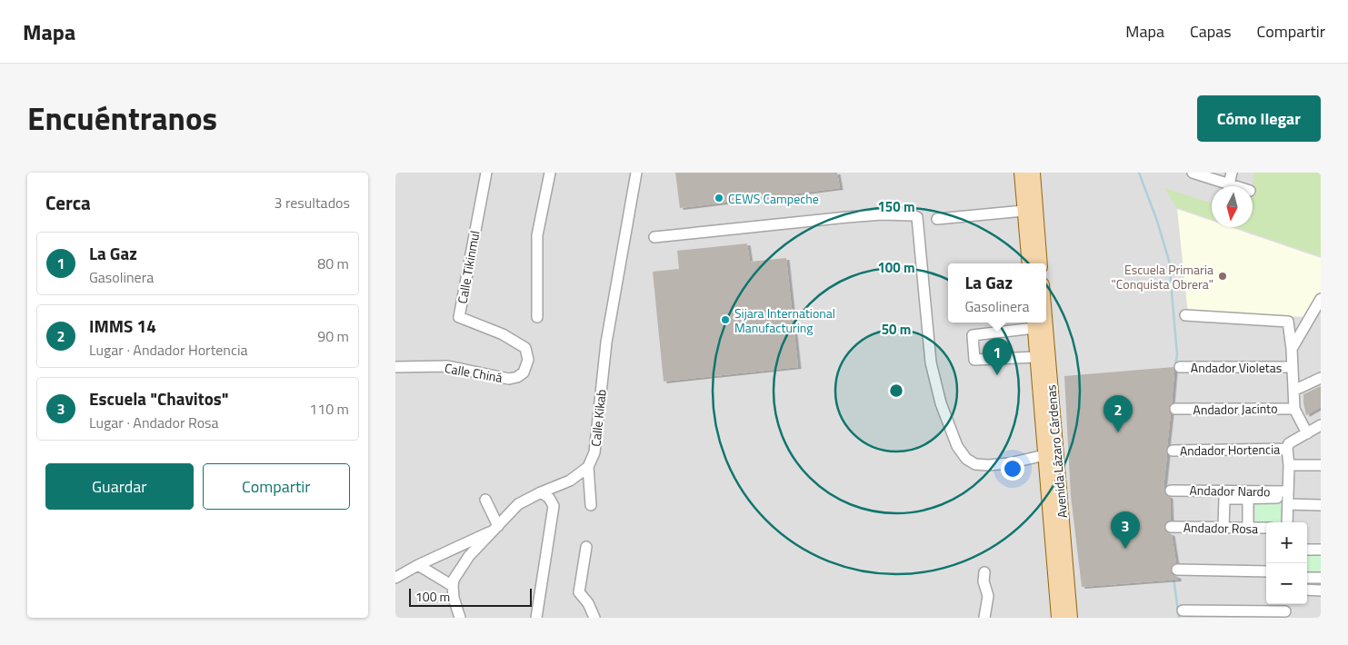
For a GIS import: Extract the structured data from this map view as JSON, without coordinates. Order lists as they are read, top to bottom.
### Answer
{
  "streets": {
    "main road": ["Avenida Lázaro Cárdenas"],
    "street": [
      "Calle Tikinmul",
      "Andador Violetas",
      "Calle Chiná",
      "Andador Jacinto",
      "Calle Kikab",
      "Andador Hortencia",
      "Andador Nardo",
      "Andador Rosa"
    ]
  },
  "crossings": [
    ["Calle Tikinmul", "Calle Chiná"]
  ],
  "places": ["CEWS Campeche", "Escuela Primaria \"Conquista Obrera\"", "Sijara International Manufacturing"],
  "scale_bar": "100 m",
  "north": "bottom",
  "page": {
    "header": "Mapa",
    "nav": ["Mapa", "Capas", "Compartir"],
    "title": "Encuéntranos",
    "buttons": [
      "Cómo llegar",
      ["Guardar", "Compartir"]
    ],
    "heading": ["Cerca", "3 resultados"],
    "list": [
      {
        "mark": "1",
        "name": "La Gaz",
        "note": "Gasolinera",
        "value": "80 m"
      },
      {
        "mark": "2",
        "name": "IMMS 14",
        "note": "Lugar · Andador Hortencia",
        "value": "90 m"
      },
      {
        "mark": "3",
        "name": "Escuela \"Chavitos\"",
        "note": "Lugar · Andador Rosa",
        "value": "110 m"
      }
    ],
    "popup": ["La Gaz", "Gasolinera"],
    "pins": ["1", "2", "3"],
    "map_buttons": ["+", "−"],
    "scale": "100 m"
  },
  "rings": ["150 m", "100 m", "50 m"]
}
